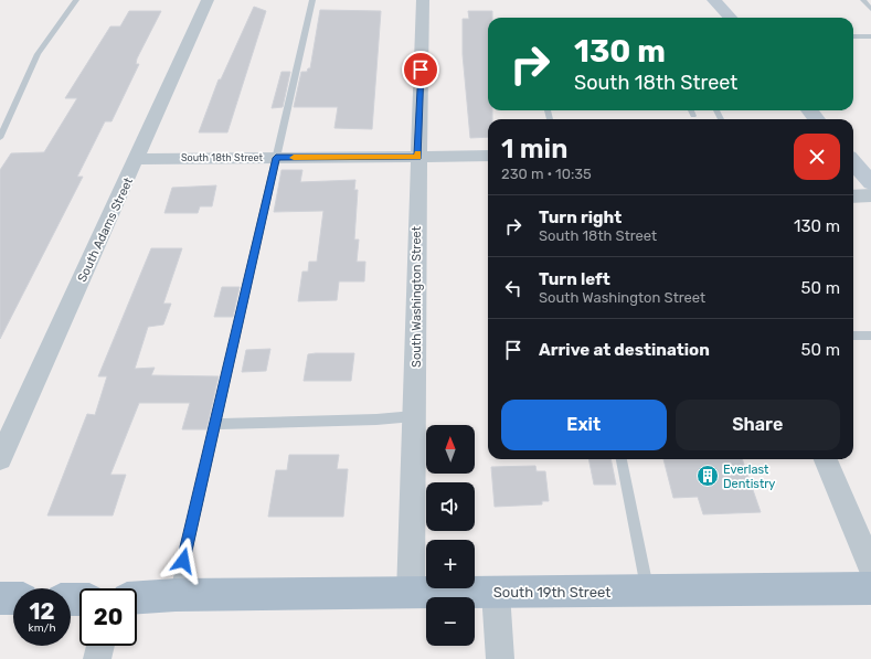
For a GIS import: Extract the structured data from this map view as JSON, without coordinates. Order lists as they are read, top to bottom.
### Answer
{
  "streets": {
    "main road": ["South 19th Street"],
    "street": ["South 18th Street", "South Adams Street", "South Washington Street"]
  },
  "crossings": [
    ["South 18th Street", "South Adams Street"],
    ["South 18th Street", "South Washington Street"],
    ["South Washington Street", "South 19th Street"]
  ],
  "places": {
    "building": ["Everlast Dentistry"]
  },
  "north": "top",
  "page": {
    "turn": ["130 m", "South 18th Street"],
    "heading": ["1 min", "230 m · 10:35"],
    "list": [
      {
        "name": "Turn right",
        "note": "South 18th Street",
        "value": "130 m"
      },
      {
        "name": "Turn left",
        "note": "South Washington Street",
        "value": "50 m"
      },
      {
        "name": "Arrive at destination",
        "value": "50 m"
      }
    ],
    "buttons": ["Exit", "Share"],
    "map_buttons": ["+", "−"],
    "speed": "12 km/h",
    "limit": "20"
  }
}
